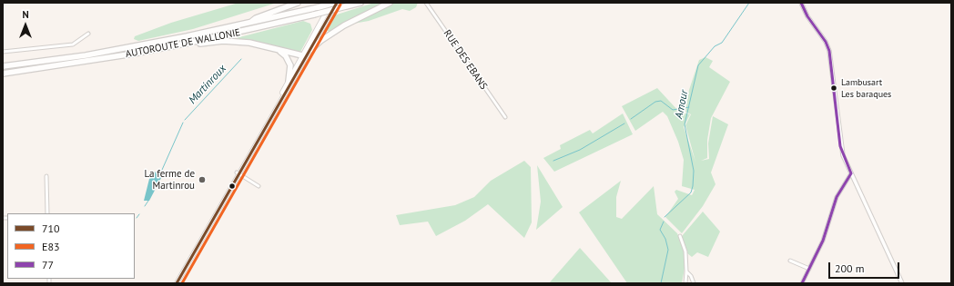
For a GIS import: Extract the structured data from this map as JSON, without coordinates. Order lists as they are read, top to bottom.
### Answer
{
  "streets": {
    "highway": ["AUTOROUTE DE WALLONIE"],
    "street": ["RUE DES EBANS"]
  },
  "water": ["Martinroux", "Amour"],
  "places": ["Lambusart Les baraques", "La ferme de Martinrou"],
  "lines": ["transit line 710", "transit line 77", "transit line E83"],
  "legend": ["710", "E83", "77"],
  "scale_bar": "200 m",
  "north": "top"
}
